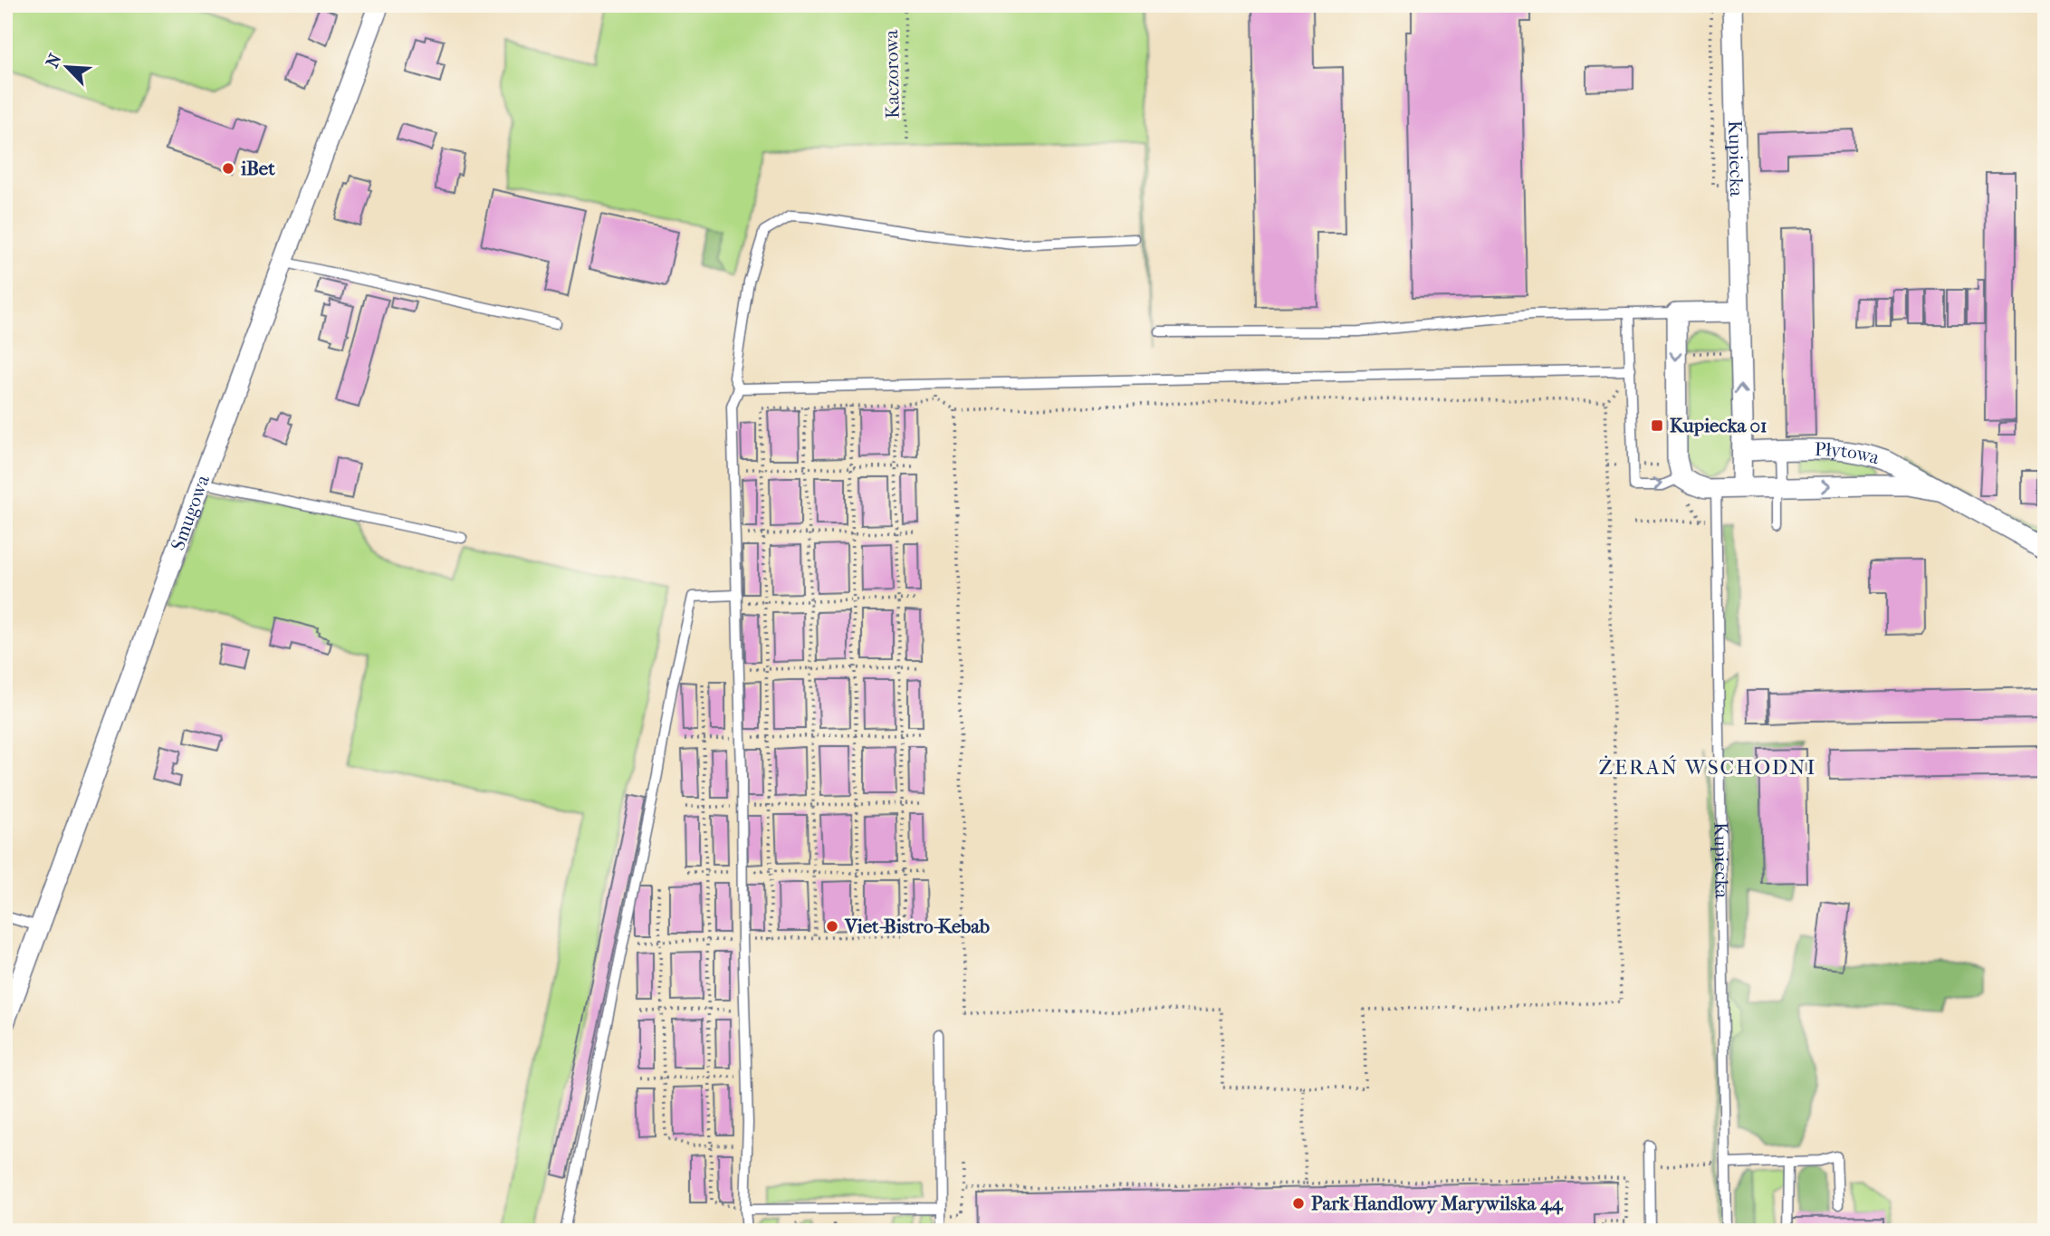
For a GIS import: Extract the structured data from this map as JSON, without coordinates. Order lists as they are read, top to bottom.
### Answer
{
  "streets": {
    "street": ["Kupiecka", "Płytowa", "Smugowa"],
    "path": ["Kaczorowa"]
  },
  "crossings": [
    ["Kupiecka", "Płytowa"]
  ],
  "districts": ["ŻERAŃ WSCHODNI"],
  "places": {
    "other": ["iBet", "Viet-Bistro-Kebab", "Park Handlowy Marywilska 44"],
    "transit": ["Kupiecka 01"]
  },
  "north": "top left"
}
